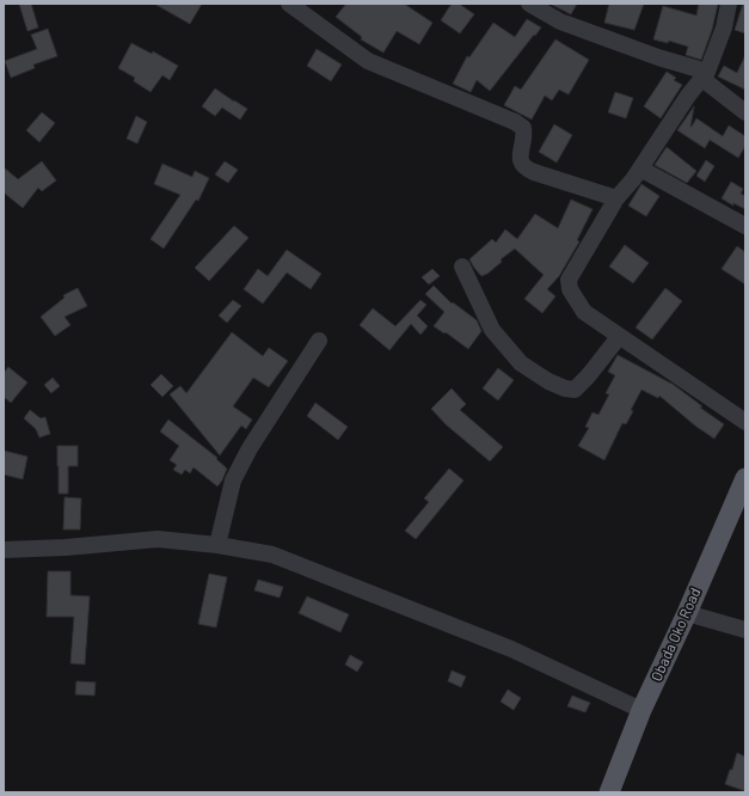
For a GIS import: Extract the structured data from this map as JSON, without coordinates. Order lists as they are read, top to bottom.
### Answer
{
  "streets": {
    "main road": ["Obada Oko Road"]
  }
}
